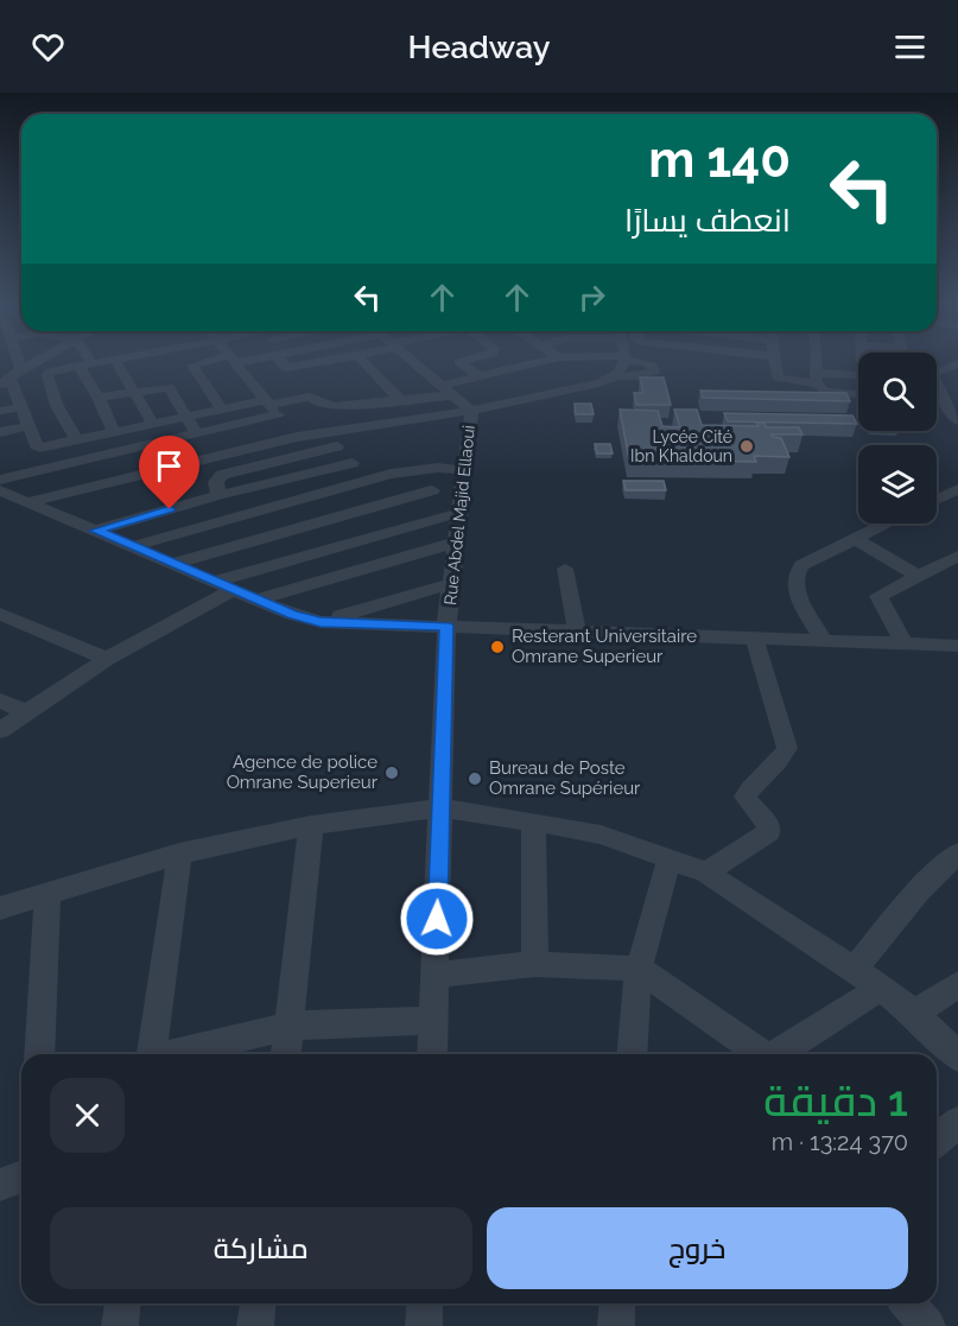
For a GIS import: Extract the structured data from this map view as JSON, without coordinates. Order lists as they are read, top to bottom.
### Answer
{
  "streets": {
    "street": ["Rue Abdel Majid Ellaoui"]
  },
  "places": [
    "Lycée Cité Ibn Khaldoun",
    "Resterant Universitaire Omrane Superieur",
    "Agence de police Omrane Superieur",
    "Bureau de Poste Omrane Supérieur"
  ],
  "page": {
    "header": "Headway",
    "turn": ["140 m", "انعطف يسارًا"],
    "heading": ["1 دقيقة", "370 m · 13:24"],
    "buttons": ["خروج", "مشاركة"]
  }
}
